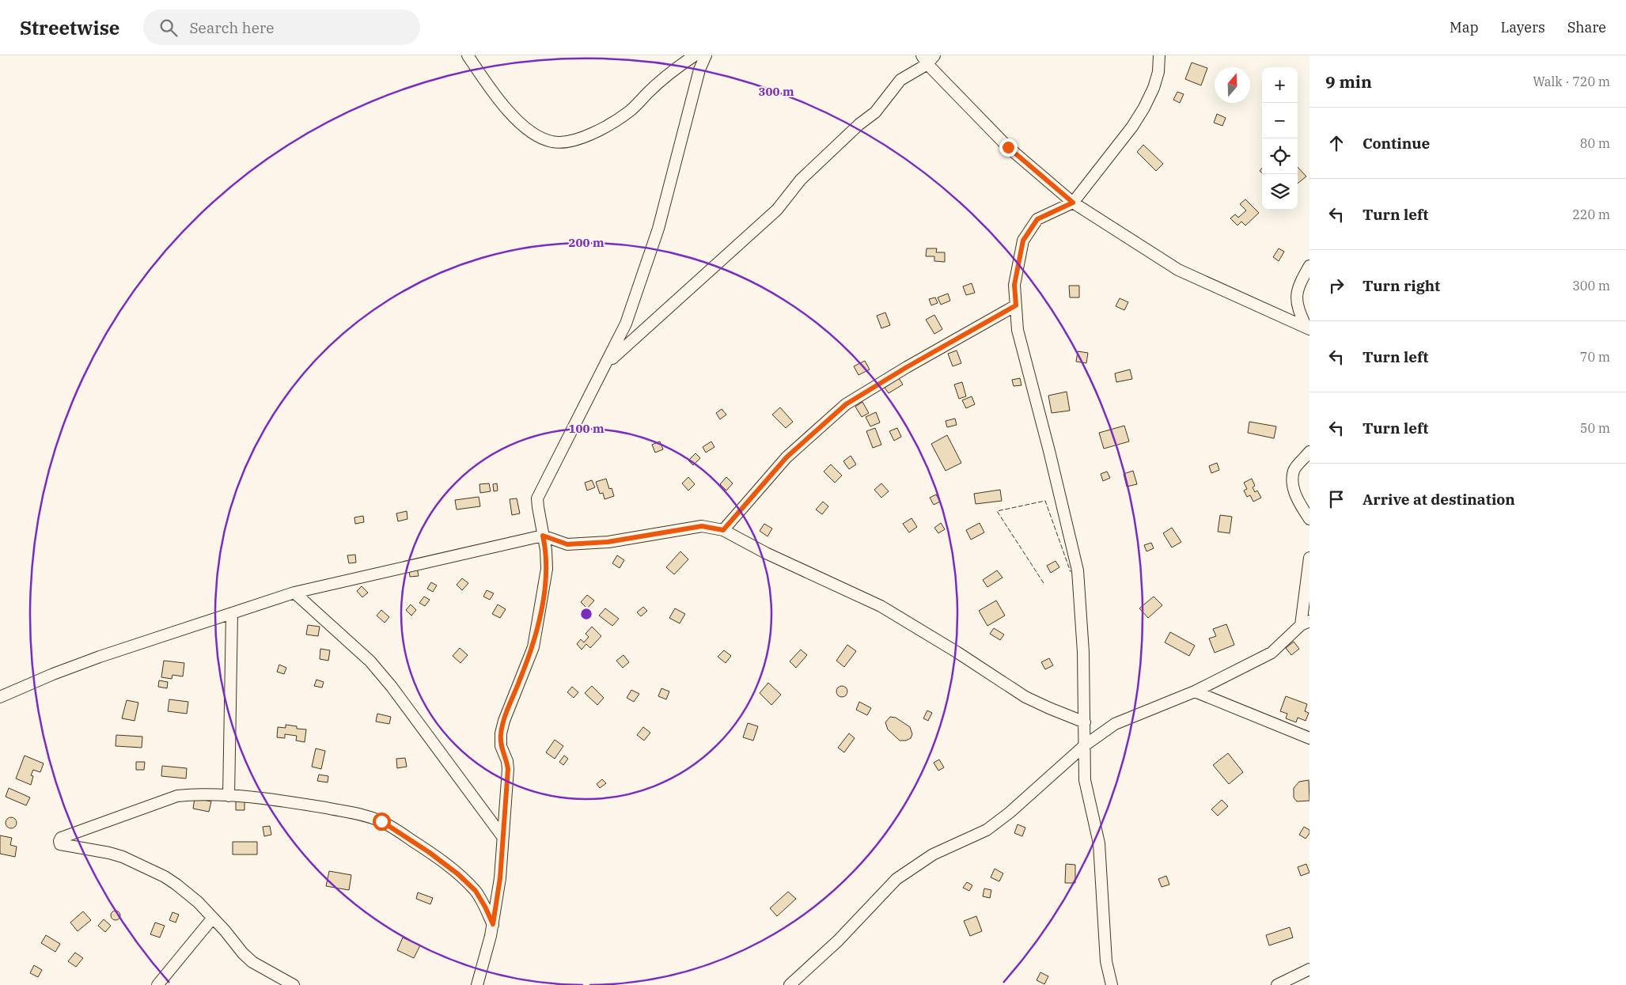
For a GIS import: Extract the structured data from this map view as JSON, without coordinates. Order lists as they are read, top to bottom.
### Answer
{
  "north": "top",
  "page": {
    "header": "Streetwise",
    "search": "Search here",
    "nav": ["Map", "Layers", "Share"],
    "heading": ["9 min", "Walk · 720 m"],
    "map_buttons": ["+", "−"],
    "list": [
      ["Continue", "80 m"],
      ["Turn left", "220 m"],
      ["Turn right", "300 m"],
      ["Turn left", "70 m"],
      ["Turn left", "50 m"],
      "Arrive at destination"
    ]
  },
  "rings": ["300 m", "200 m", "100 m"]
}
